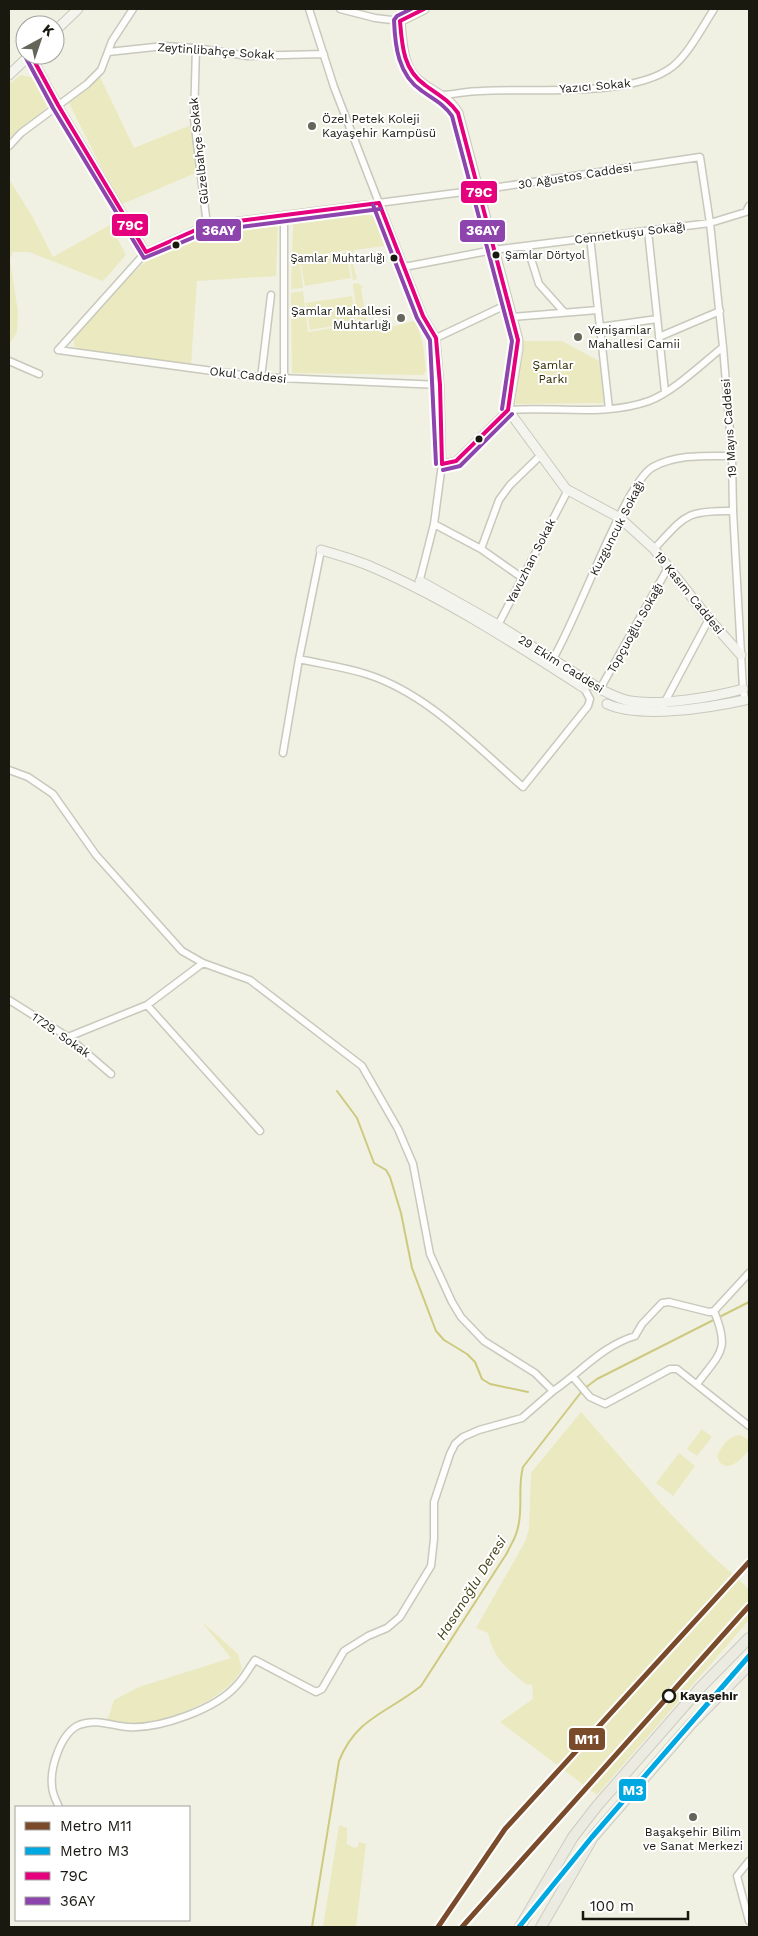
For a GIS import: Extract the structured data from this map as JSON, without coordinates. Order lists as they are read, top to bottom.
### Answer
{
  "streets": {
    "street": [
      "Zeytinlibahçe Sokak",
      "Yazıcı Sokak",
      "Güzelbahçe Sokak",
      "30 Ağustos Caddesi",
      "Cennetkuşu Sokağı",
      "Okul Caddesi",
      "19 Mayıs Caddesi",
      "Kuzguncuk Sokağı",
      "Yavuzhan Sokak",
      "19 Kasım Caddesi",
      "Topçuoğlu Sokağı",
      "29 Ekim Caddesi",
      "1729. Sokak"
    ]
  },
  "crossings": [
    ["Zeytinlibahçe Sokak", "Güzelbahçe Sokak"],
    ["Güzelbahçe Sokak", "30 Ağustos Caddesi"],
    ["30 Ağustos Caddesi", "Okul Caddesi"],
    ["30 Ağustos Caddesi", "19 Mayıs Caddesi"],
    ["Cennetkuşu Sokağı", "19 Mayıs Caddesi"],
    ["19 Mayıs Caddesi", "Kuzguncuk Sokağı"],
    ["19 Mayıs Caddesi", "19 Kasım Caddesi"],
    ["19 Mayıs Caddesi", "29 Ekim Caddesi"],
    ["Kuzguncuk Sokağı", "19 Kasım Caddesi"],
    ["Kuzguncuk Sokağı", "29 Ekim Caddesi"],
    ["Yavuzhan Sokak", "19 Kasım Caddesi"],
    ["Yavuzhan Sokak", "29 Ekim Caddesi"],
    ["19 Kasım Caddesi", "Topçuoğlu Sokağı"],
    ["Topçuoğlu Sokağı", "29 Ekim Caddesi"]
  ],
  "water": ["Hasanoğlu Deresi"],
  "parks": ["Şamlar Parkı"],
  "places": [
    "Özel Petek Koleji Kayaşehir Kampüsü",
    "Şamlar Dörtyol",
    "Şamlar Muhtarlığı",
    "Şamlar Mahallesi Muhtarlığı",
    "Yenişamlar Mahallesi Camii",
    "Kayaşehir",
    "Başakşehir Bilim ve Sanat Merkezi"
  ],
  "lines": [
    "transit line 79C",
    "transit line 36AY",
    "metro line M11",
    "metro line M3"
  ],
  "legend": [
    "Metro M11",
    "Metro M3",
    "79C",
    "36AY"
  ],
  "scale_bar": "100 m",
  "north": "top right"
}
